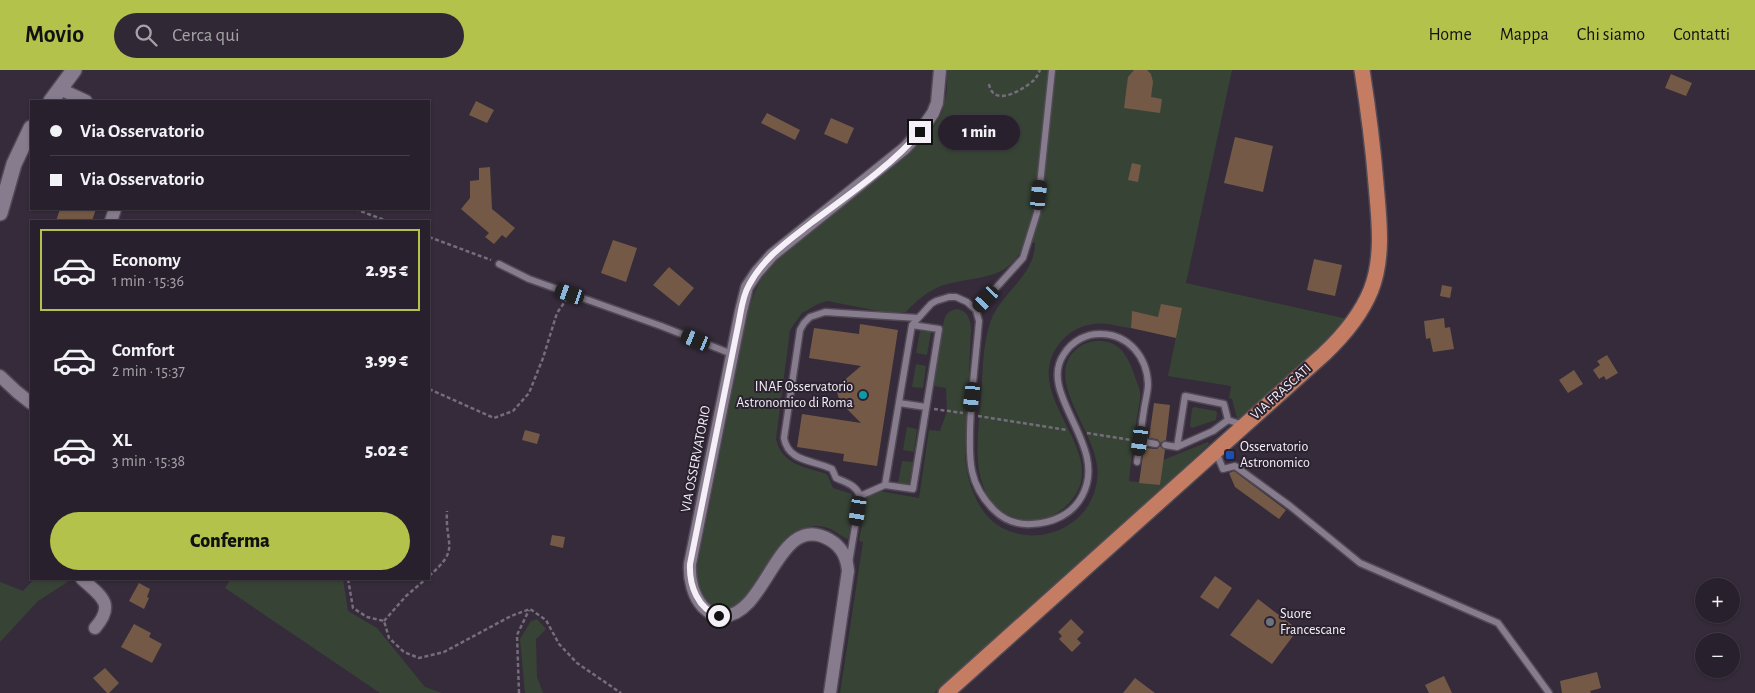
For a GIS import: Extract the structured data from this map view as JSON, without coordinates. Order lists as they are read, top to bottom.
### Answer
{
  "streets": {
    "main road": ["VIA FRASCATI"],
    "street": ["VIA OSSERVATORIO"]
  },
  "places": {
    "other": ["INAF Osservatorio Astronomico di Roma", "Suore Francescane"],
    "transit": ["Osservatorio Astronomico"]
  },
  "page": {
    "header": "Movio",
    "search": "Cerca qui",
    "nav": [
      "Home",
      "Mappa",
      "Chi siamo",
      "Contatti"
    ],
    "banner": ["Via Osservatorio", "Via Osservatorio"],
    "bubble": "1 min",
    "list": [
      {
        "name": "Economy",
        "note": "1 min · 15:36",
        "value": "2.95 €"
      },
      {
        "name": "Comfort",
        "note": "2 min · 15:37",
        "value": "3.99 €"
      },
      {
        "name": "XL",
        "note": "3 min · 15:38",
        "value": "5.02 €"
      }
    ],
    "buttons": "Conferma",
    "map_buttons": ["+", "−"]
  }
}
